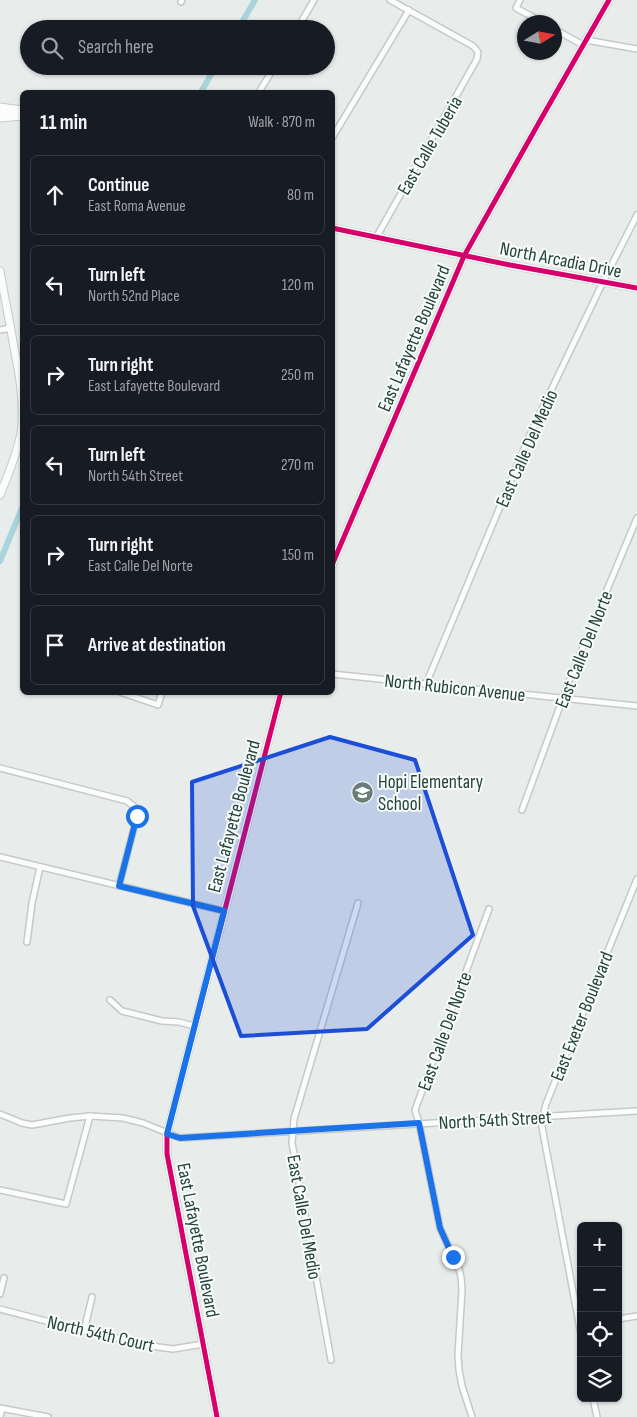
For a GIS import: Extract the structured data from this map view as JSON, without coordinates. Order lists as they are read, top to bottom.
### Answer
{
  "streets": {
    "street": [
      "East Calle Tuberia",
      "North Arcadia Drive",
      "East Lafayette Boulevard",
      "East Calle Del Medio",
      "East Calle Del Norte",
      "North Rubicon Avenue",
      "East Exeter Boulevard",
      "North 54th Street",
      "North 54th Court"
    ]
  },
  "crossings": [
    ["East Calle Tuberia", "North Arcadia Drive"],
    ["North Arcadia Drive", "East Lafayette Boulevard"],
    ["North Arcadia Drive", "East Calle Del Medio"],
    ["East Lafayette Boulevard", "North 54th Street"],
    ["East Lafayette Boulevard", "North 54th Court"],
    ["East Calle Del Medio", "North Rubicon Avenue"],
    ["East Calle Del Medio", "North 54th Street"],
    ["East Calle Del Norte", "North Rubicon Avenue"],
    ["East Calle Del Norte", "North 54th Street"],
    ["East Exeter Boulevard", "North 54th Street"]
  ],
  "places": {
    "school or university": ["Hopi Elementary School"]
  },
  "north": "right",
  "page": {
    "search": "Search here",
    "heading": ["11 min", "Walk · 870 m"],
    "list": [
      ["Continue", "East Roma Avenue", "80 m"],
      ["Turn left", "North 52nd Place", "120 m"],
      ["Turn right", "East Lafayette Boulevard", "250 m"],
      ["Turn left", "North 54th Street", "270 m"],
      ["Turn right", "East Calle Del Norte", "150 m"],
      "Arrive at destination"
    ],
    "map_buttons": ["+", "−"]
  }
}
